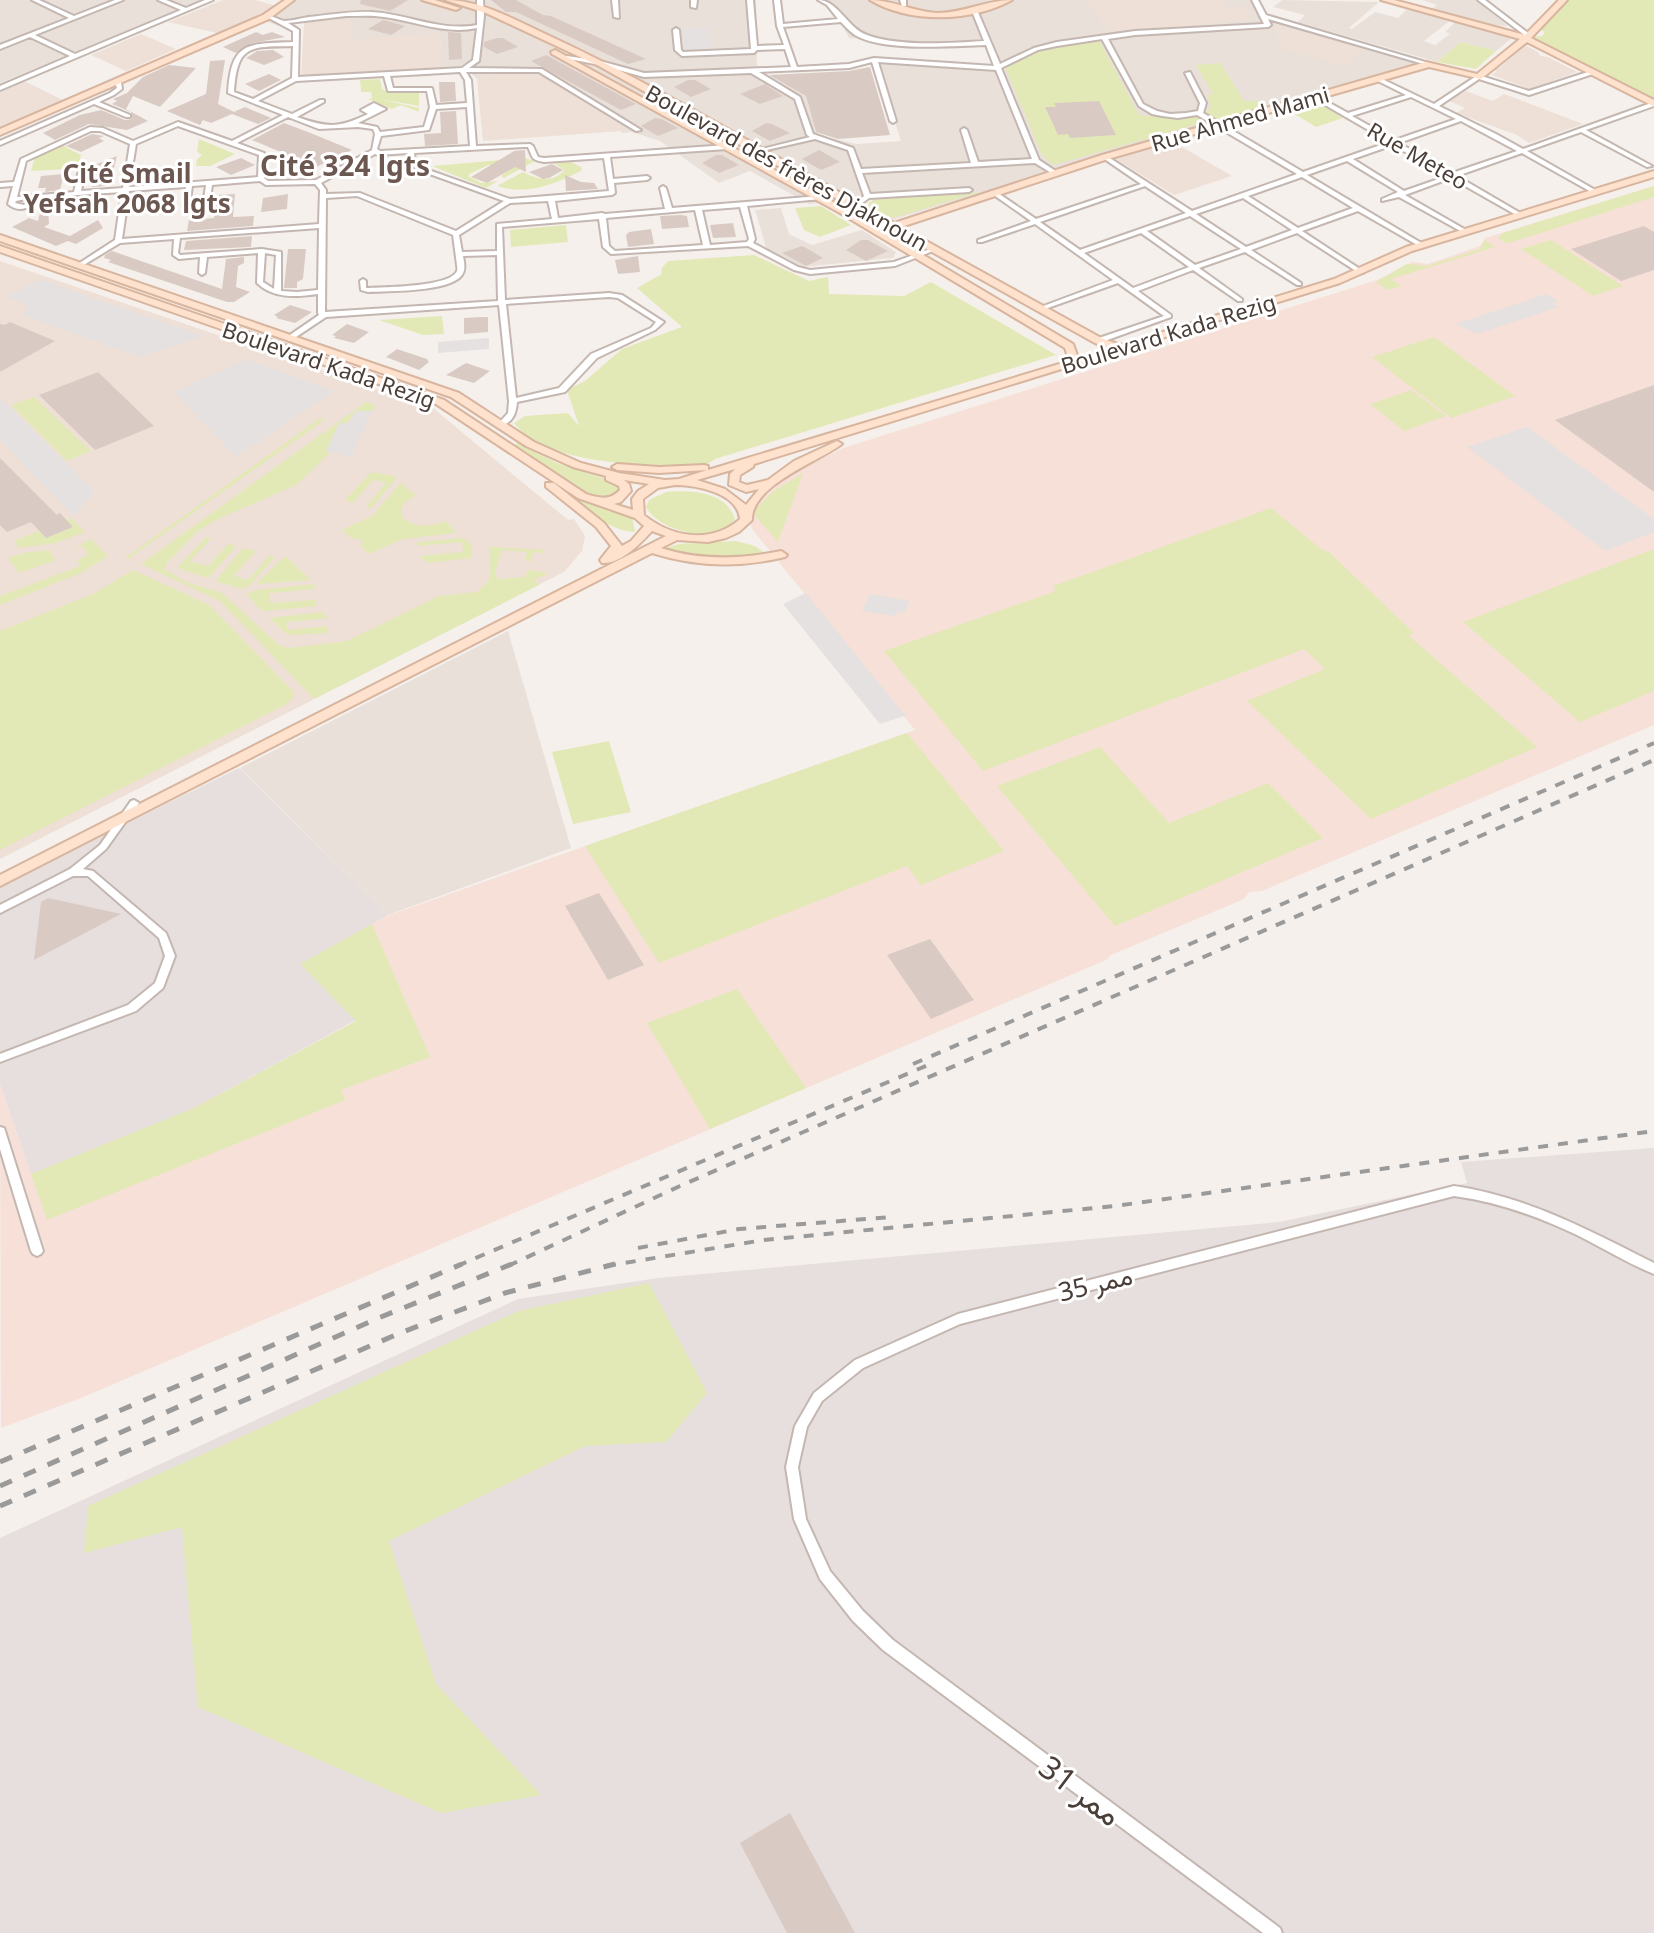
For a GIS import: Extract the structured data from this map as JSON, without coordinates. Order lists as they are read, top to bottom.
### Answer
{
  "streets": {
    "main road": ["Rue Ahmed Mami", "Boulevard des frères Djaknoun", "Boulevard Kada Rezig"],
    "street": ["Rue Meteo", "ممر 35", "ممر 31"]
  },
  "crossings": [
    ["Rue Ahmed Mami", "Rue Meteo"],
    ["Rue Ahmed Mami", "Boulevard des frères Djaknoun"],
    ["Rue Meteo", "Boulevard Kada Rezig"],
    ["Boulevard des frères Djaknoun", "Boulevard Kada Rezig"],
    ["ممر 35", "ممر 31"]
  ],
  "districts": ["Cité 324 lgts", "Cité Smail Yefsah 2068 lgts"]
}
